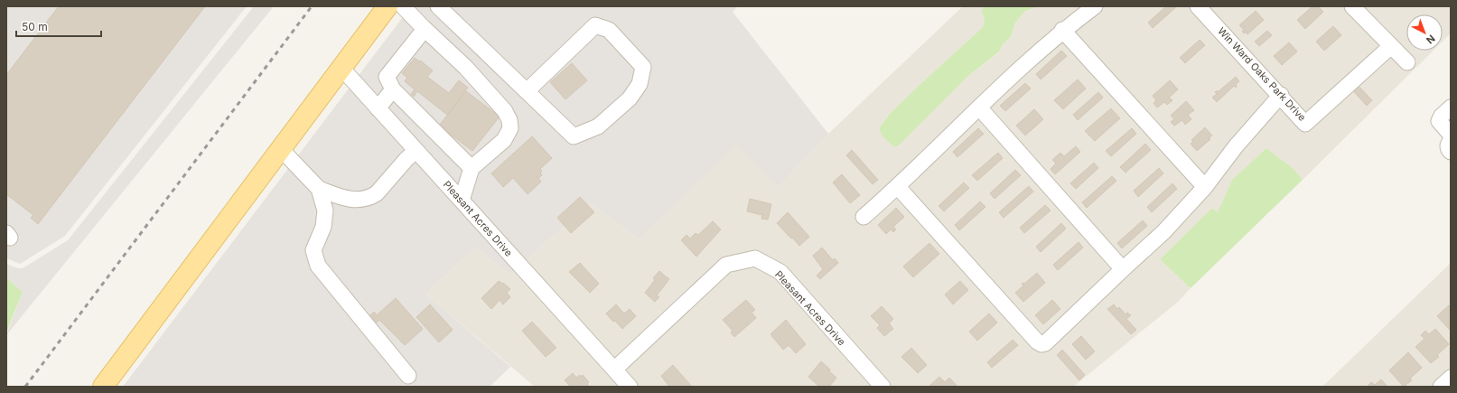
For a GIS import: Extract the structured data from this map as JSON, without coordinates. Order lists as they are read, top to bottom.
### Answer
{
  "streets": {
    "street": ["Win Ward Oaks Park Drive", "Pleasant Acres Drive"]
  },
  "scale_bar": "50 m",
  "north": "bottom right"
}
